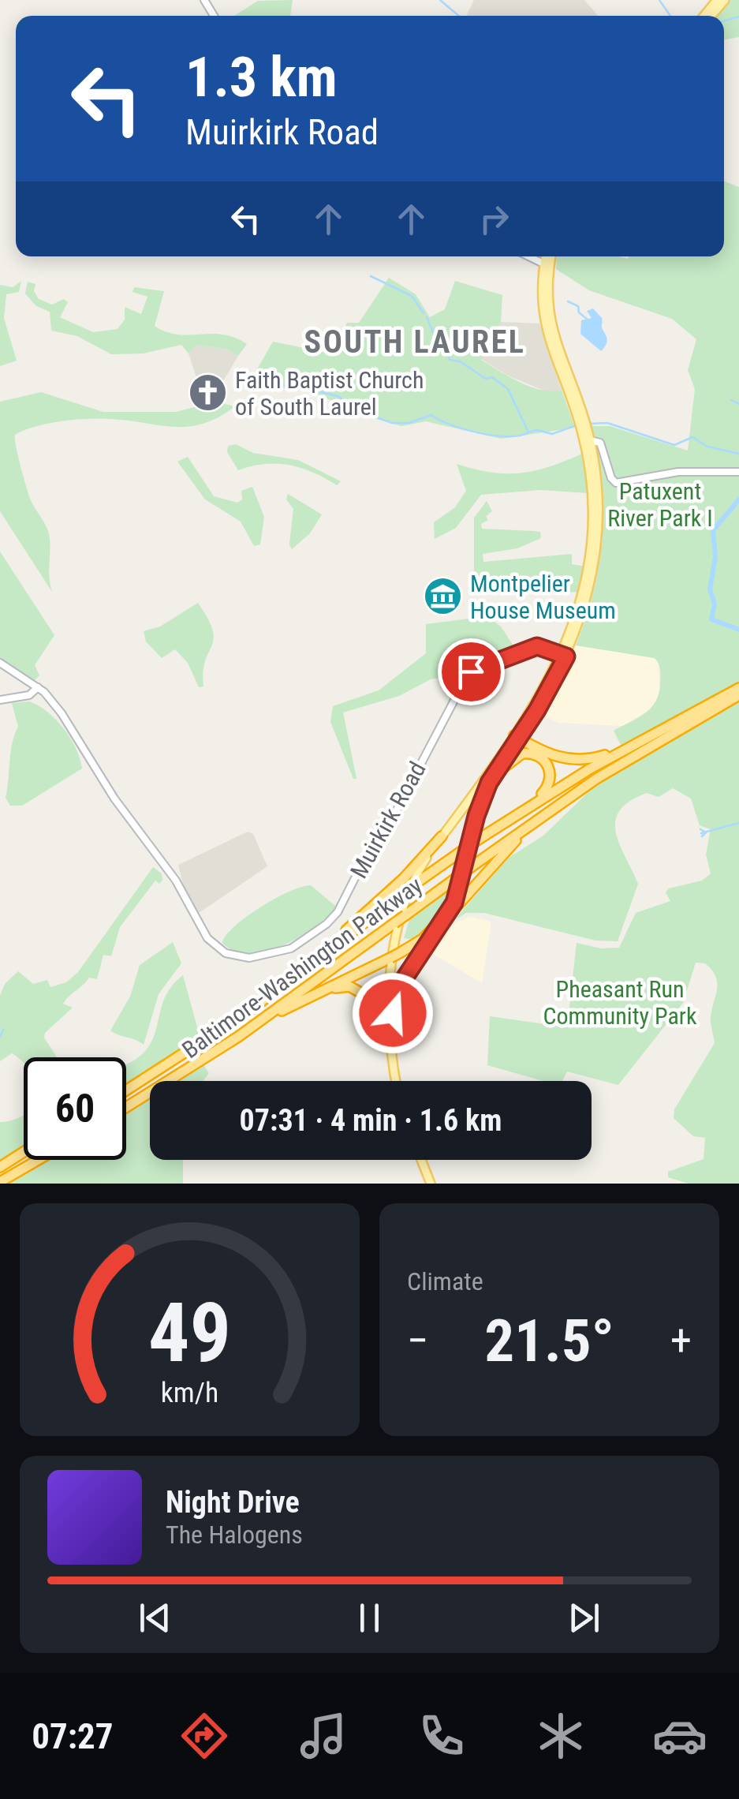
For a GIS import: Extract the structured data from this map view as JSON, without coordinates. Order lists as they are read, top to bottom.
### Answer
{
  "streets": {
    "highway": ["Baltimore-Washington Parkway"],
    "main road": ["Muirkirk Road"]
  },
  "districts": ["SOUTH LAUREL"],
  "parks": ["Patuxent River Park I", "Pheasant Run Community Park"],
  "places": {
    "church": ["Faith Baptist Church of South Laurel"],
    "museum": ["Montpelier House Museum"]
  },
  "page": {
    "turn": ["1.3 km", "Muirkirk Road"],
    "limit": "60",
    "trip": "07:31 · 4 min · 1.6 km",
    "tile": "Climate",
    "heat": ["−", "21.5°", "+"],
    "song": ["Night Drive", "The Halogens"],
    "tabs": "07:27",
    "gauge": ["49", "km/h"]
  }
}
